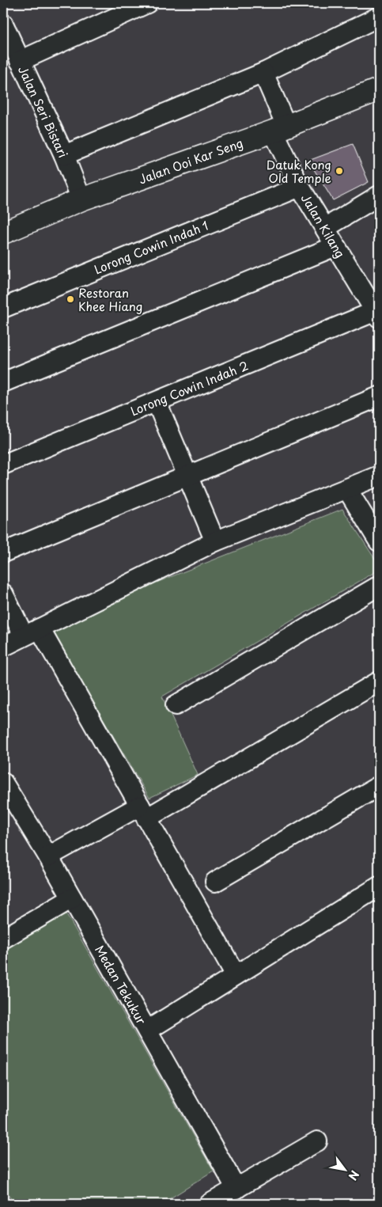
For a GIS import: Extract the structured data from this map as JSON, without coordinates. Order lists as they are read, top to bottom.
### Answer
{
  "streets": {
    "main road": ["Jalan Ooi Kar Seng"],
    "street": [
      "Jalan Seri Bistari",
      "Jalan Kilang",
      "Lorong Cowin Indah 1",
      "Lorong Cowin Indah 2",
      "Medan Tekukur"
    ]
  },
  "crossings": [
    ["Jalan Seri Bistari", "Jalan Ooi Kar Seng"],
    ["Jalan Ooi Kar Seng", "Jalan Kilang"],
    ["Jalan Kilang", "Lorong Cowin Indah 1"],
    ["Jalan Kilang", "Lorong Cowin Indah 2"]
  ],
  "places": ["Datuk Kong Old Temple", "Restoran Khee Hiang"],
  "north": "bottom right"
}
